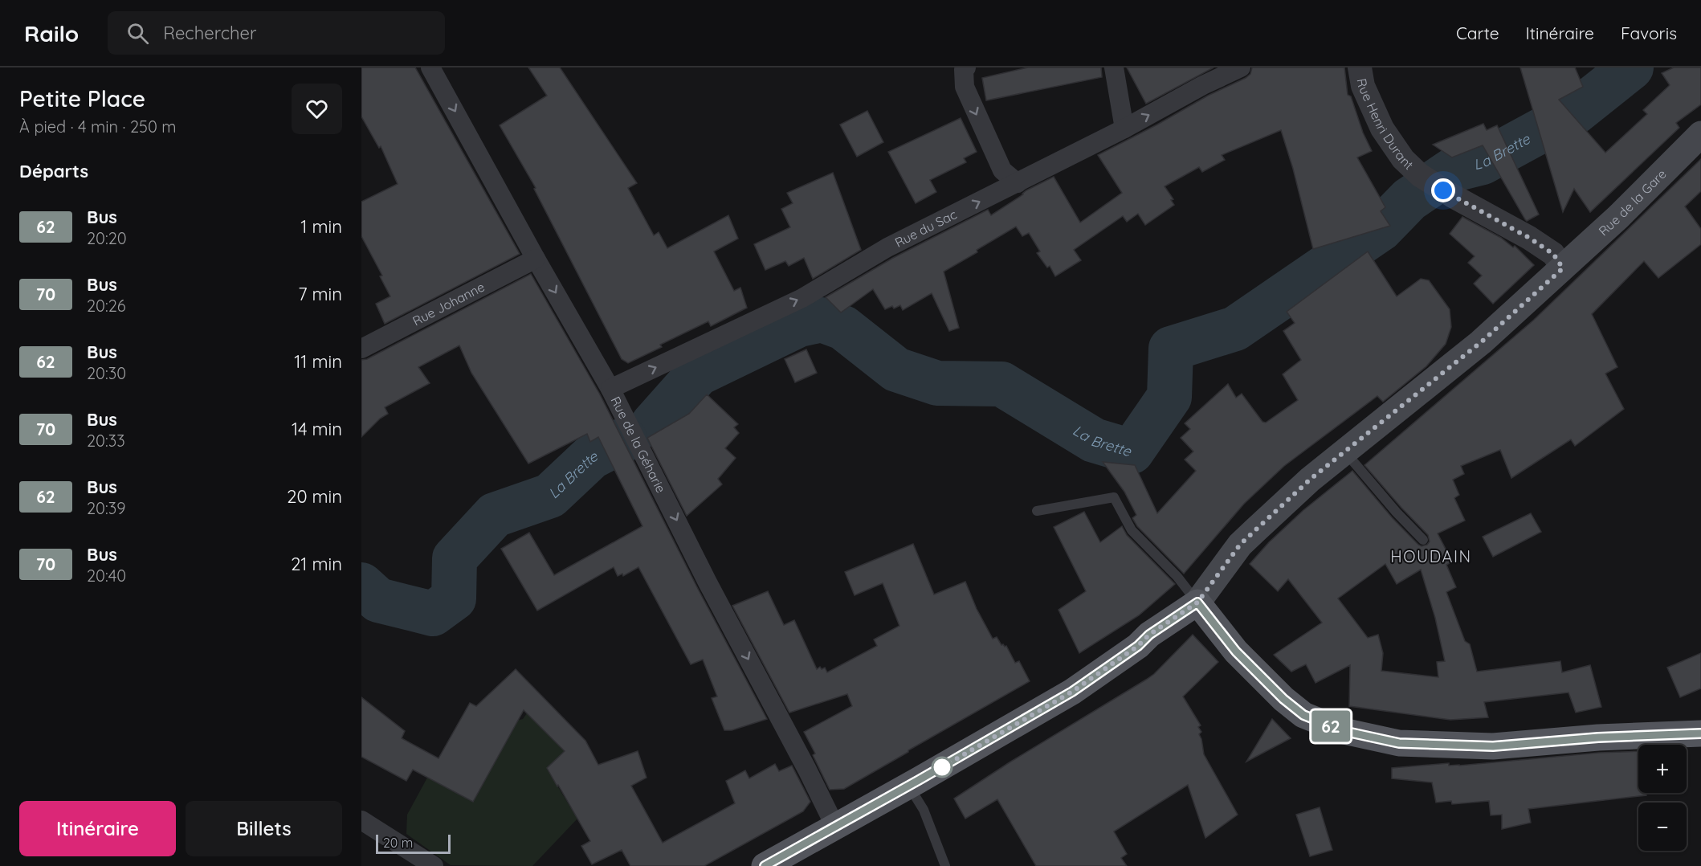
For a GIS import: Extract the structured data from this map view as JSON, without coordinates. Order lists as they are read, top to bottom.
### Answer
{
  "streets": {
    "main road": ["Rue de la Gare"],
    "street": [
      "Rue Henri Durant",
      "Rue du Sac",
      "Rue Johanne",
      "Rue de la Géharie"
    ]
  },
  "crossings": [
    ["Rue Henri Durant", "Rue de la Gare"],
    ["Rue du Sac", "Rue de la Géharie"],
    ["Rue Johanne", "Rue de la Géharie"]
  ],
  "one_way": ["Rue du Sac", "Rue de la Géharie"],
  "districts": ["HOUDAIN"],
  "water": ["La Brette"],
  "lines": ["bus line 62"],
  "scale_bar": "20 m",
  "page": {
    "header": "Railo",
    "search": "Rechercher",
    "nav": ["Carte", "Itinéraire", "Favoris"],
    "heading": [
      ["Petite Place", "À pied · 4 min · 250 m"],
      "Départs"
    ],
    "on_map": "62",
    "list": [
      {
        "mark": "62",
        "name": "Bus",
        "note": "20:20",
        "value": "1 min"
      },
      {
        "mark": "70",
        "name": "Bus",
        "note": "20:26",
        "value": "7 min"
      },
      {
        "mark": "62",
        "name": "Bus",
        "note": "20:30",
        "value": "11 min"
      },
      {
        "mark": "70",
        "name": "Bus",
        "note": "20:33",
        "value": "14 min"
      },
      {
        "mark": "62",
        "name": "Bus",
        "note": "20:39",
        "value": "20 min"
      },
      {
        "mark": "70",
        "name": "Bus",
        "note": "20:40",
        "value": "21 min"
      }
    ],
    "map_buttons": ["+", "−"],
    "buttons": ["Itinéraire", "Billets"],
    "scale": "20 m"
  }
}
